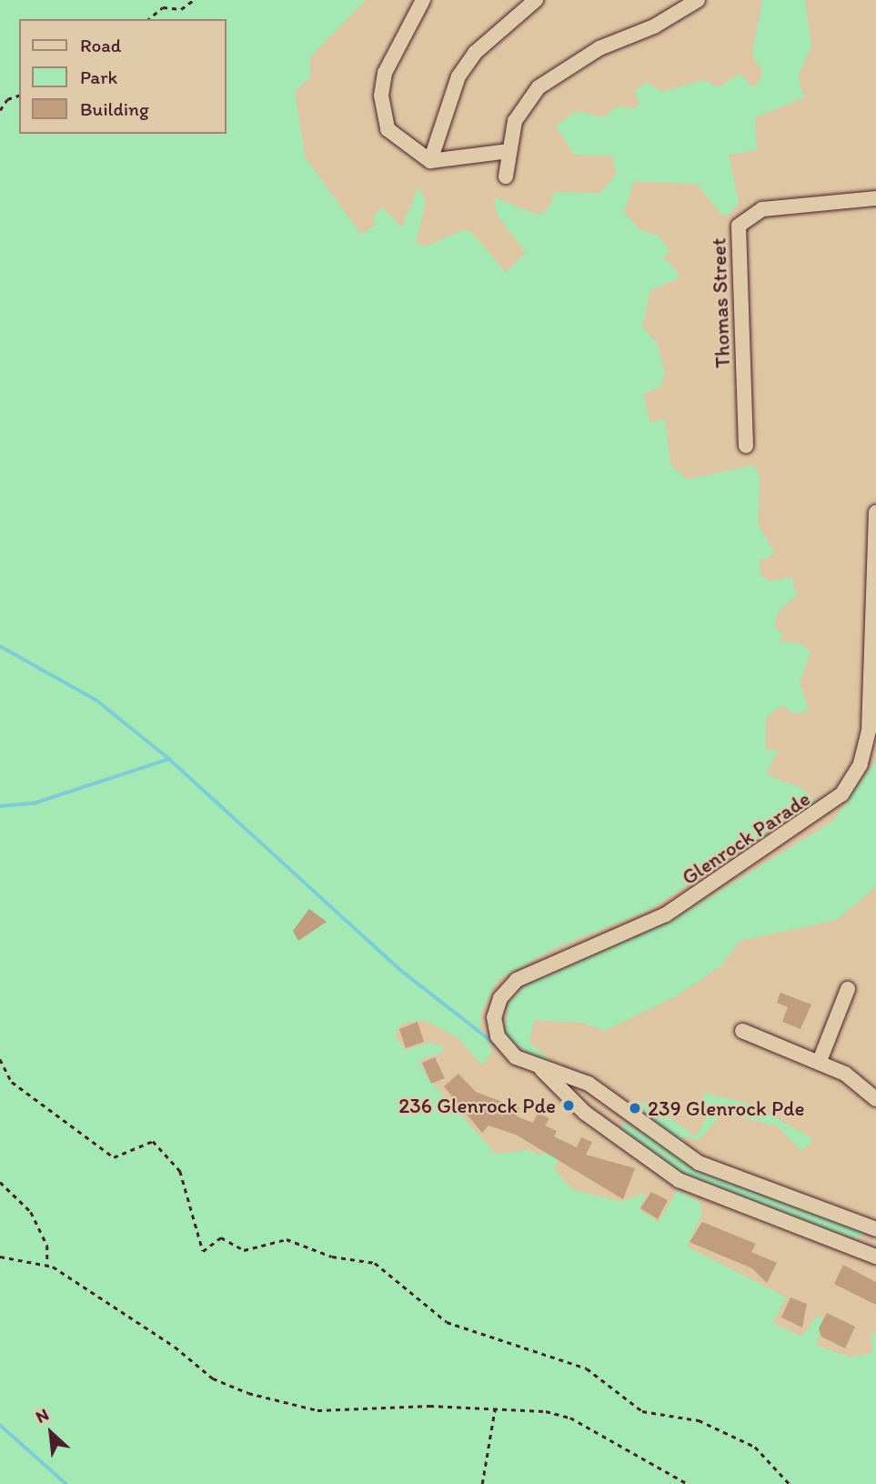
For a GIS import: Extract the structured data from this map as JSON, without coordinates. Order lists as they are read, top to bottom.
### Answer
{
  "streets": {
    "street": ["Thomas Street", "Glenrock Parade"]
  },
  "places": ["236 Glenrock Pde", "239 Glenrock Pde"],
  "legend": ["Road", "Park", "Building"],
  "north": "top left"
}
